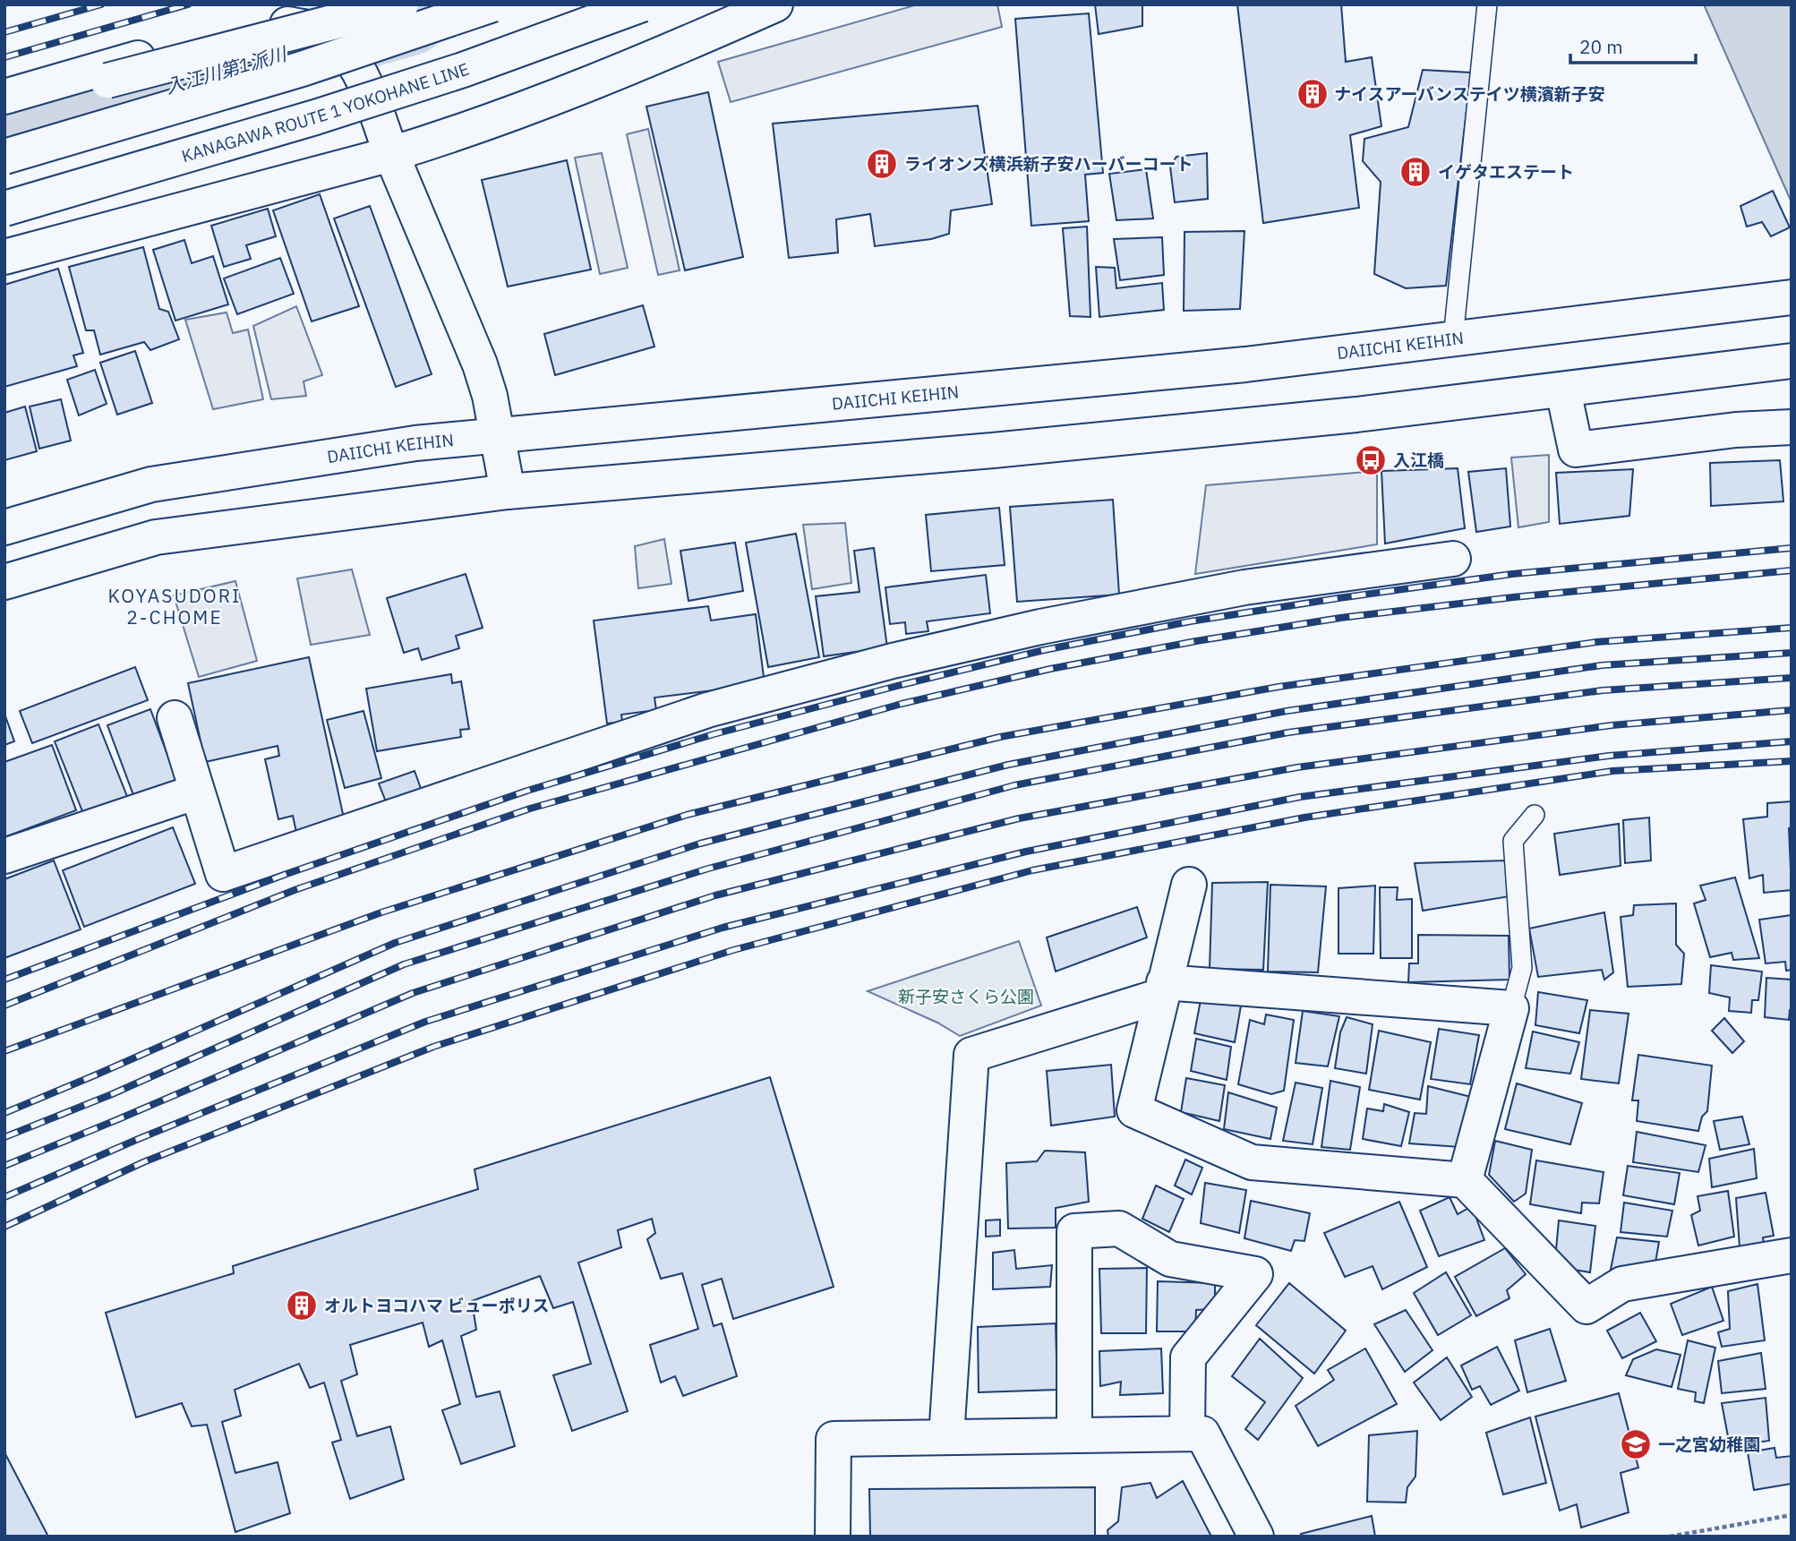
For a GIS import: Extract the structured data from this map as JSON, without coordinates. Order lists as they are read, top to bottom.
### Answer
{
  "streets": {
    "main road": ["KANAGAWA ROUTE 1 YOKOHANE LINE", "DAIICHI KEIHIN"]
  },
  "districts": ["KOYASUDORI 2-CHOME"],
  "water": ["入江川第1派川"],
  "parks": ["新子安さくら公園"],
  "places": {
    "building": [
      "ナイスアーバンステイツ横濱新子安",
      "ライオンズ横浜新子安ハーバーコート",
      "イゲタエステート",
      "オルトヨコハマ ビューポリス"
    ],
    "bus stop": ["入江橋"],
    "school or university": ["一之宮幼稚園"]
  },
  "scale_bar": "20 m"
}
